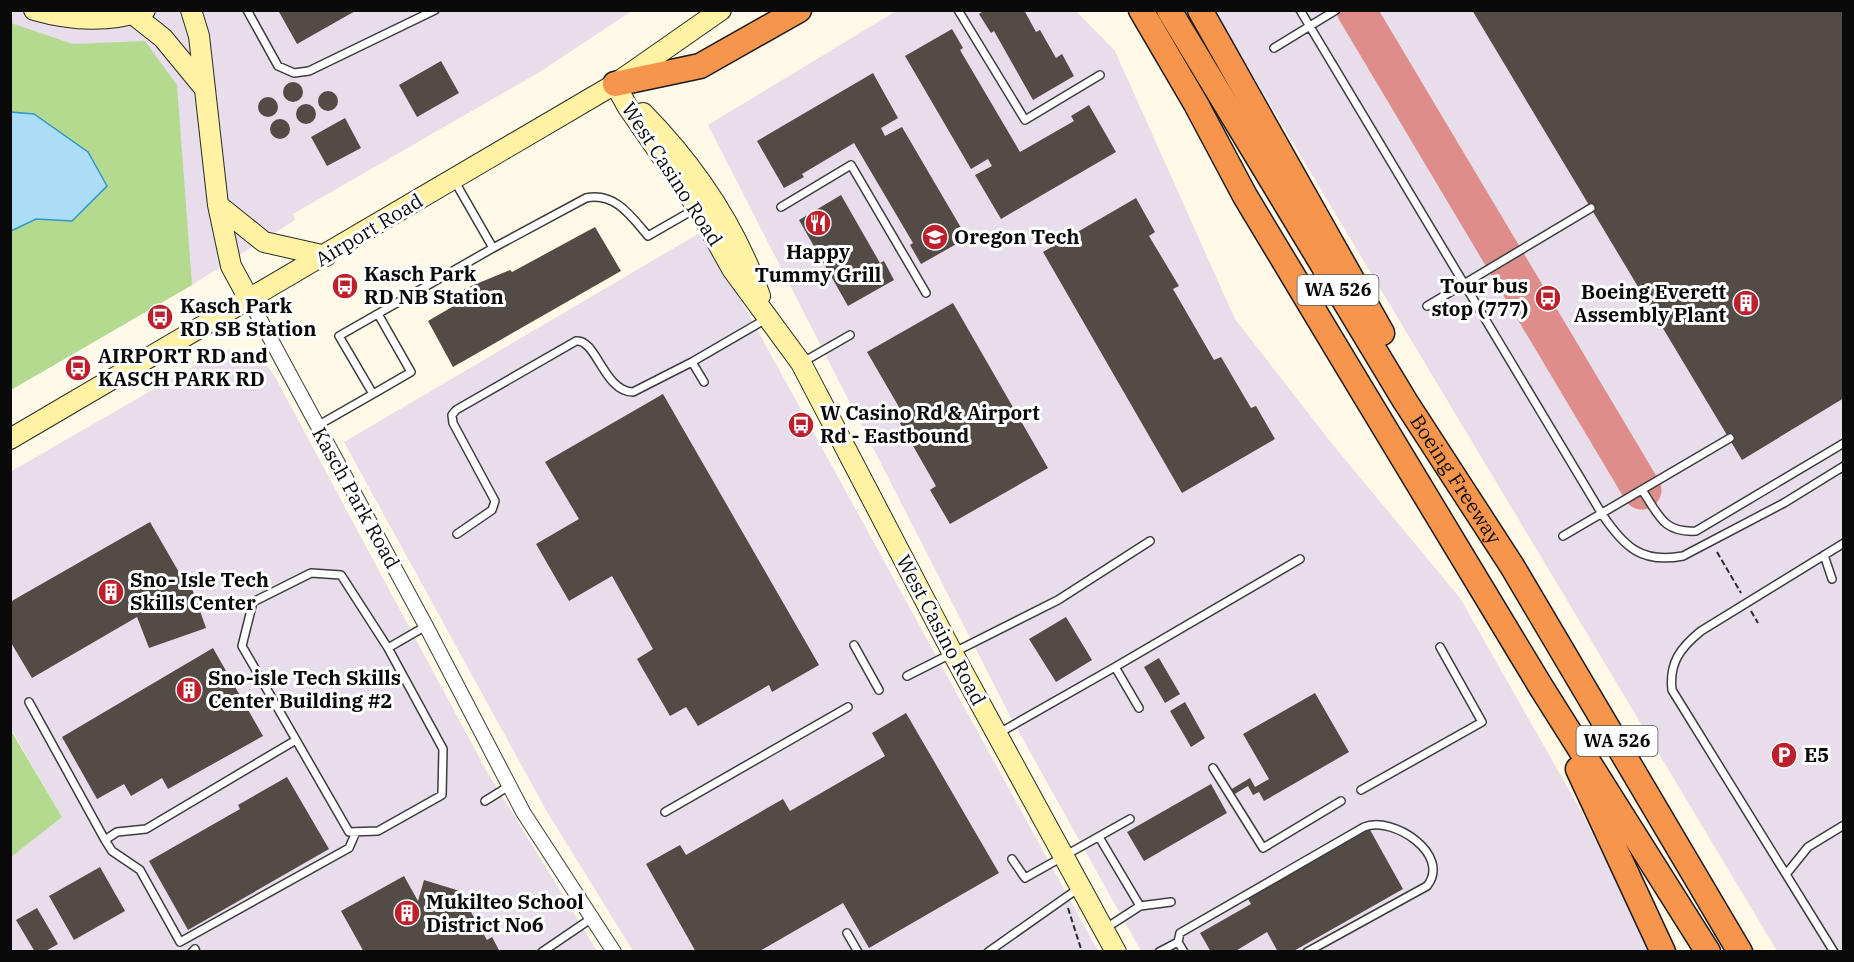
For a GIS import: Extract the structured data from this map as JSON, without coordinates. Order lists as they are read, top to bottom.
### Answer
{
  "streets": {
    "highway": ["WA 526", "Boeing Freeway"],
    "street": ["West Casino Road", "Airport Road", "Kasch Park Road"]
  },
  "crossings": [
    ["West Casino Road", "Airport Road"],
    ["Airport Road", "Kasch Park Road"]
  ],
  "places": {
    "restaurant": ["Happy Tummy Grill"],
    "school or university": ["Oregon Tech"],
    "bus stop": [
      "Kasch Park RD NB Station",
      "Tour bus stop (777)",
      "Kasch Park RD SB Station",
      "AIRPORT RD and KASCH PARK RD",
      "W Casino Rd & Airport Rd - Eastbound"
    ],
    "building": [
      "Boeing Everett Assembly Plant",
      "Sno- Isle Tech Skills Center",
      "Sno-isle Tech Skills Center Building #2",
      "Mukilteo School District No6"
    ],
    "parking": ["E5"]
  }
}
